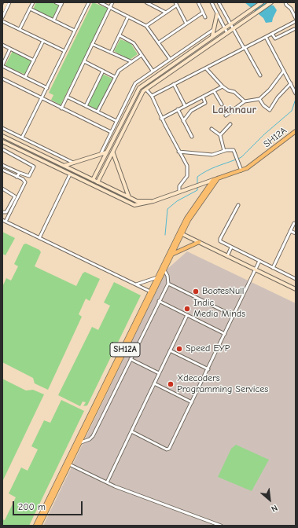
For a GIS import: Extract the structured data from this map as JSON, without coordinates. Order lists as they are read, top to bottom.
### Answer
{
  "streets": {
    "main road": ["SH12A"]
  },
  "districts": ["Lakhnaur"],
  "places": [
    "BootesNull",
    "Indic Media Minds",
    "Speed EYP",
    "Xdecoders Programming Services"
  ],
  "scale_bar": "200 m",
  "north": "bottom right"
}
